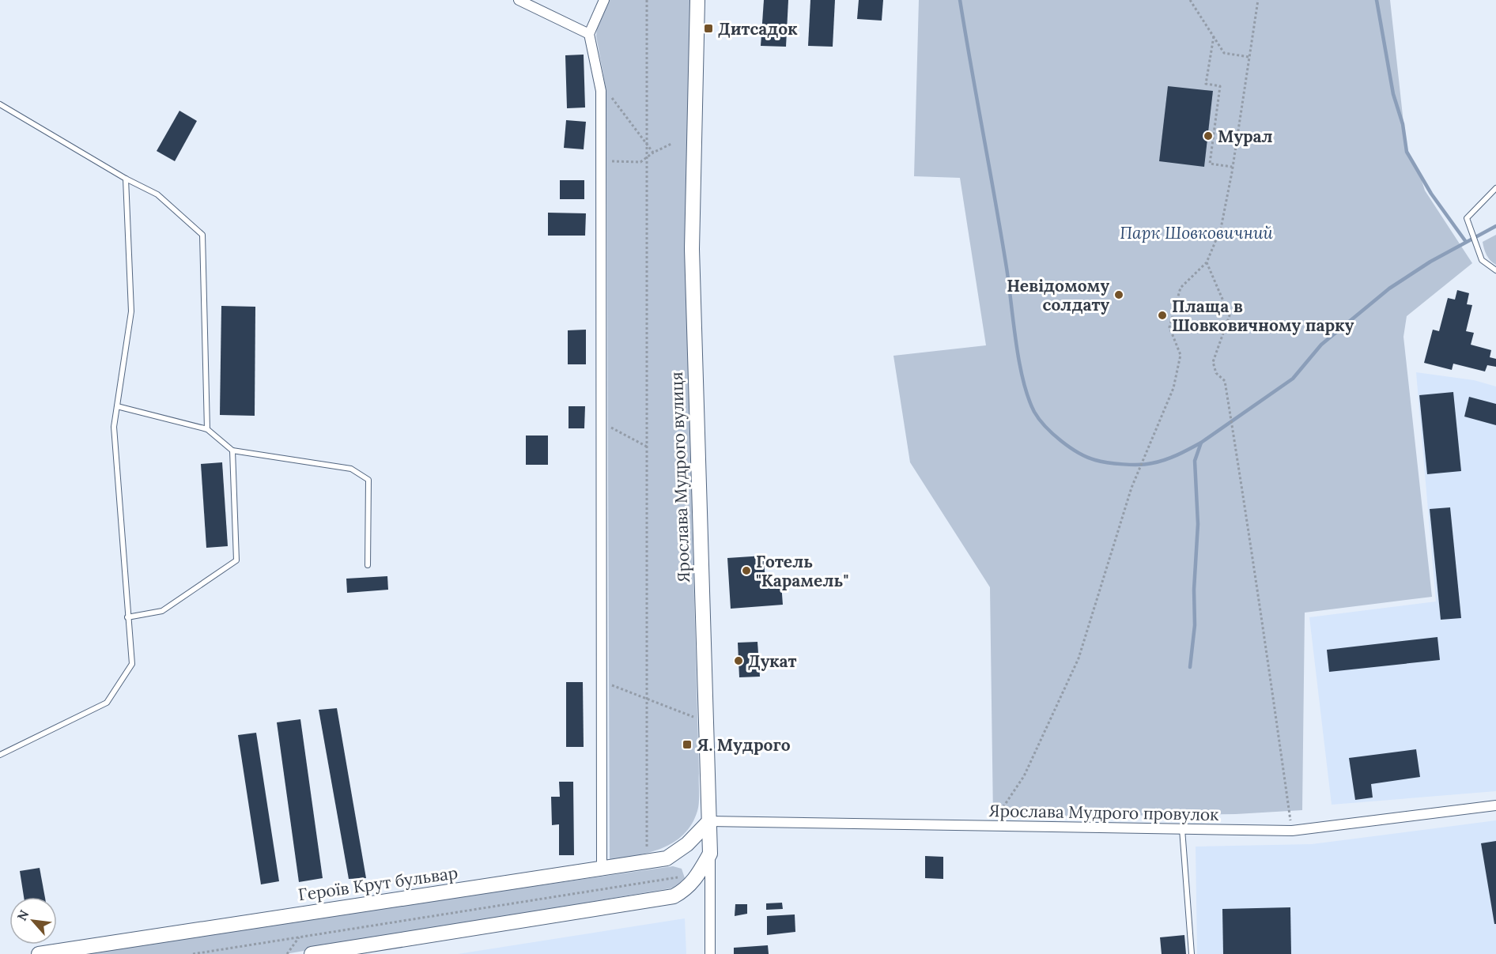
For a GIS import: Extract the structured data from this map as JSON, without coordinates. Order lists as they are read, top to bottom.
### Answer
{
  "streets": {
    "street": ["Ярослава Мудрого вулиця", "Ярослава Мудрого провулок", "Героїв Крут бульвар"]
  },
  "crossings": [
    ["Ярослава Мудрого вулиця", "Ярослава Мудрого провулок"],
    ["Ярослава Мудрого вулиця", "Героїв Крут бульвар"],
    ["Ярослава Мудрого провулок", "Героїв Крут бульвар"]
  ],
  "parks": ["Парк Шовковичний"],
  "places": {
    "transit": ["Дитсадок", "Я. Мудрого"],
    "other": [
      "Мурал",
      "Невідомому солдату",
      "Плаща в Шовковичному парку",
      "Готель \"Карамель\"",
      "Дукат"
    ]
  },
  "north": "top left"
}
